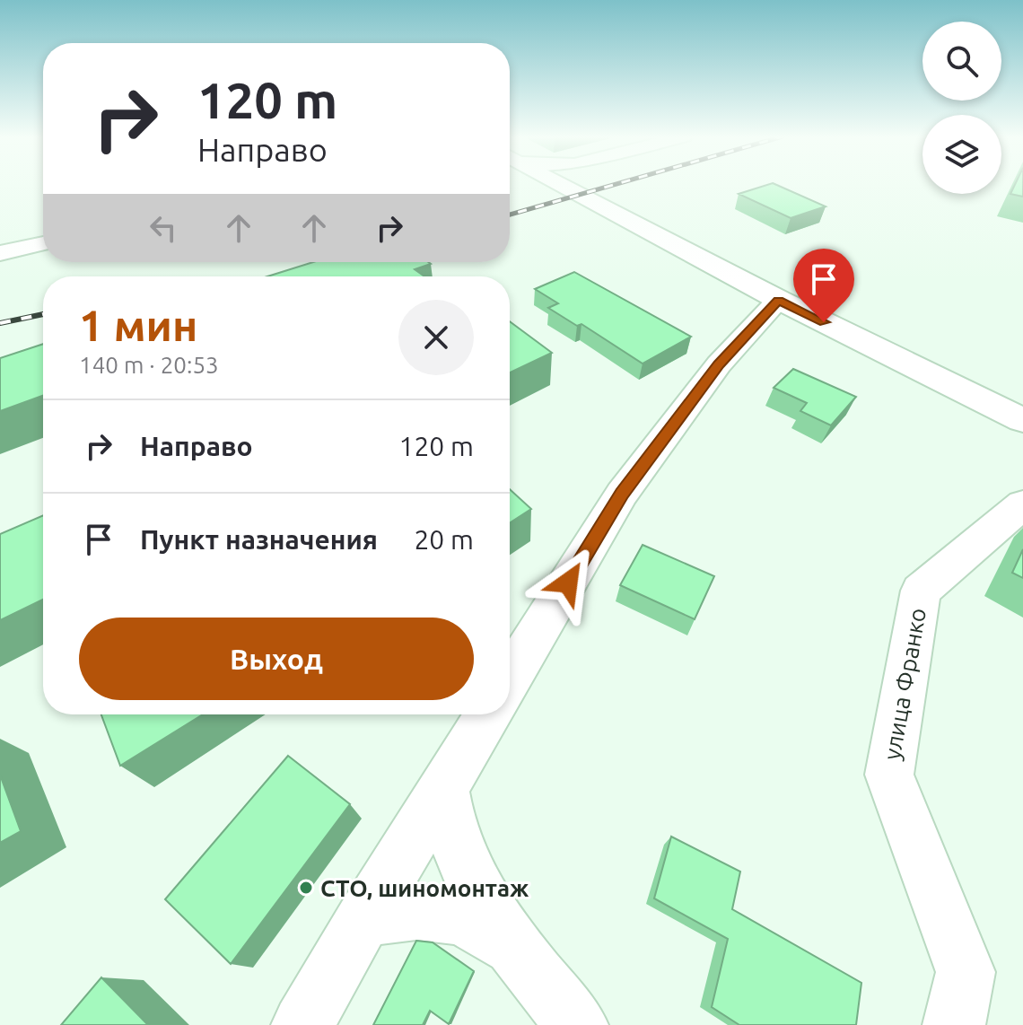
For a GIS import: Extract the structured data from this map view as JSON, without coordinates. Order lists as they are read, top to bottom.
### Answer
{
  "streets": {
    "street": ["улица Франко"]
  },
  "places": ["СТО, шиномонтаж"],
  "page": {
    "turn": ["120 m", "Направо"],
    "heading": ["1 мин", "140 m · 20:53"],
    "list": [
      {
        "name": "Направо",
        "value": "120 m"
      },
      {
        "name": "Пункт назначения",
        "value": "20 m"
      }
    ],
    "buttons": "Выход"
  }
}
